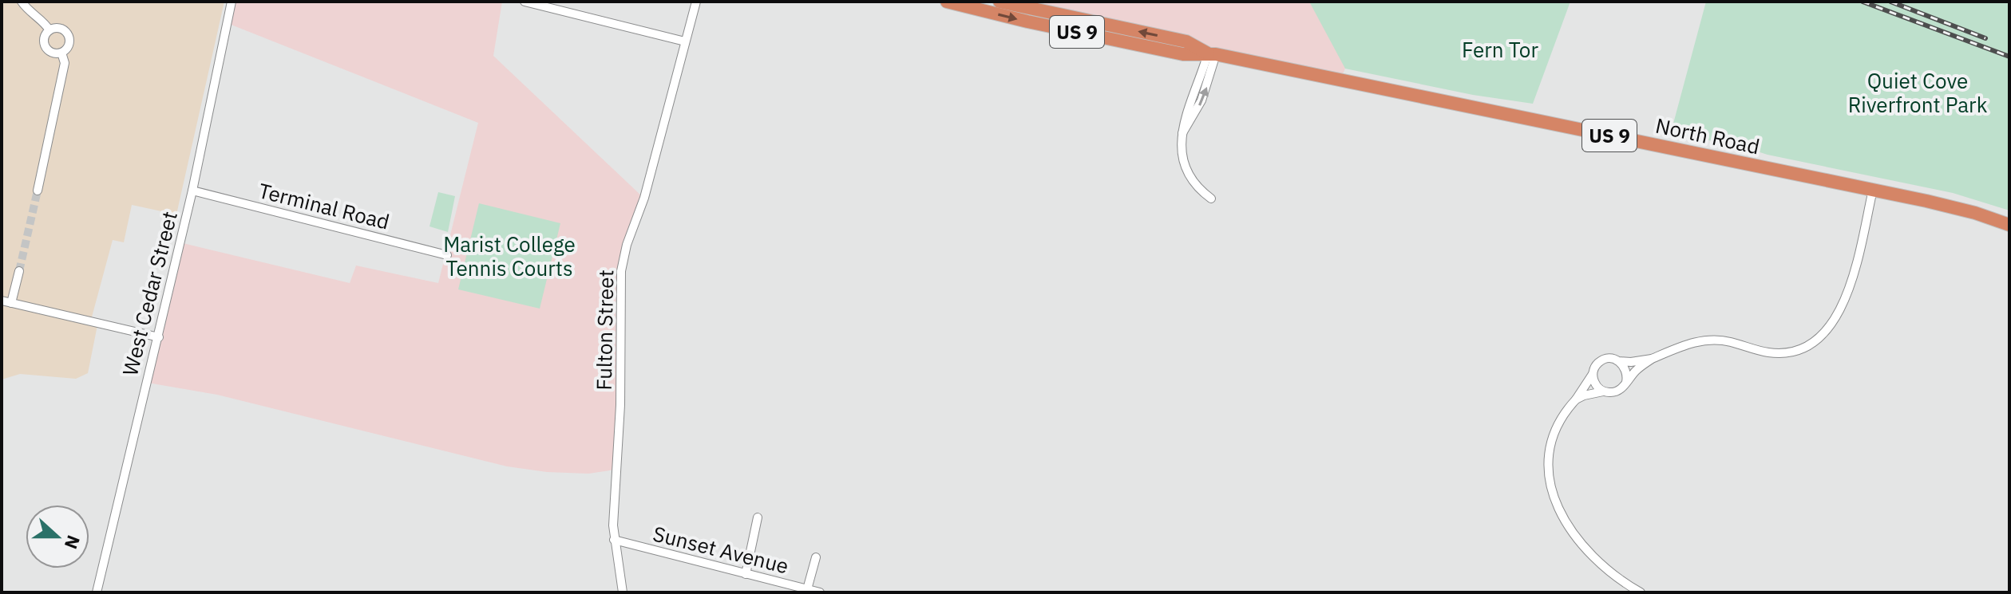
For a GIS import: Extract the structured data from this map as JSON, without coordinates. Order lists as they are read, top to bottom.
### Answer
{
  "streets": {
    "highway": ["US 9", "North Road"],
    "street": [
      "Terminal Road",
      "West Cedar Street",
      "Fulton Street",
      "Sunset Avenue"
    ]
  },
  "crossings": [
    ["Terminal Road", "West Cedar Street"],
    ["Fulton Street", "Sunset Avenue"]
  ],
  "parks": ["Fern Tor", "Quiet Cove Riverfront Park", "Marist College Tennis Courts"],
  "north": "right"
}
